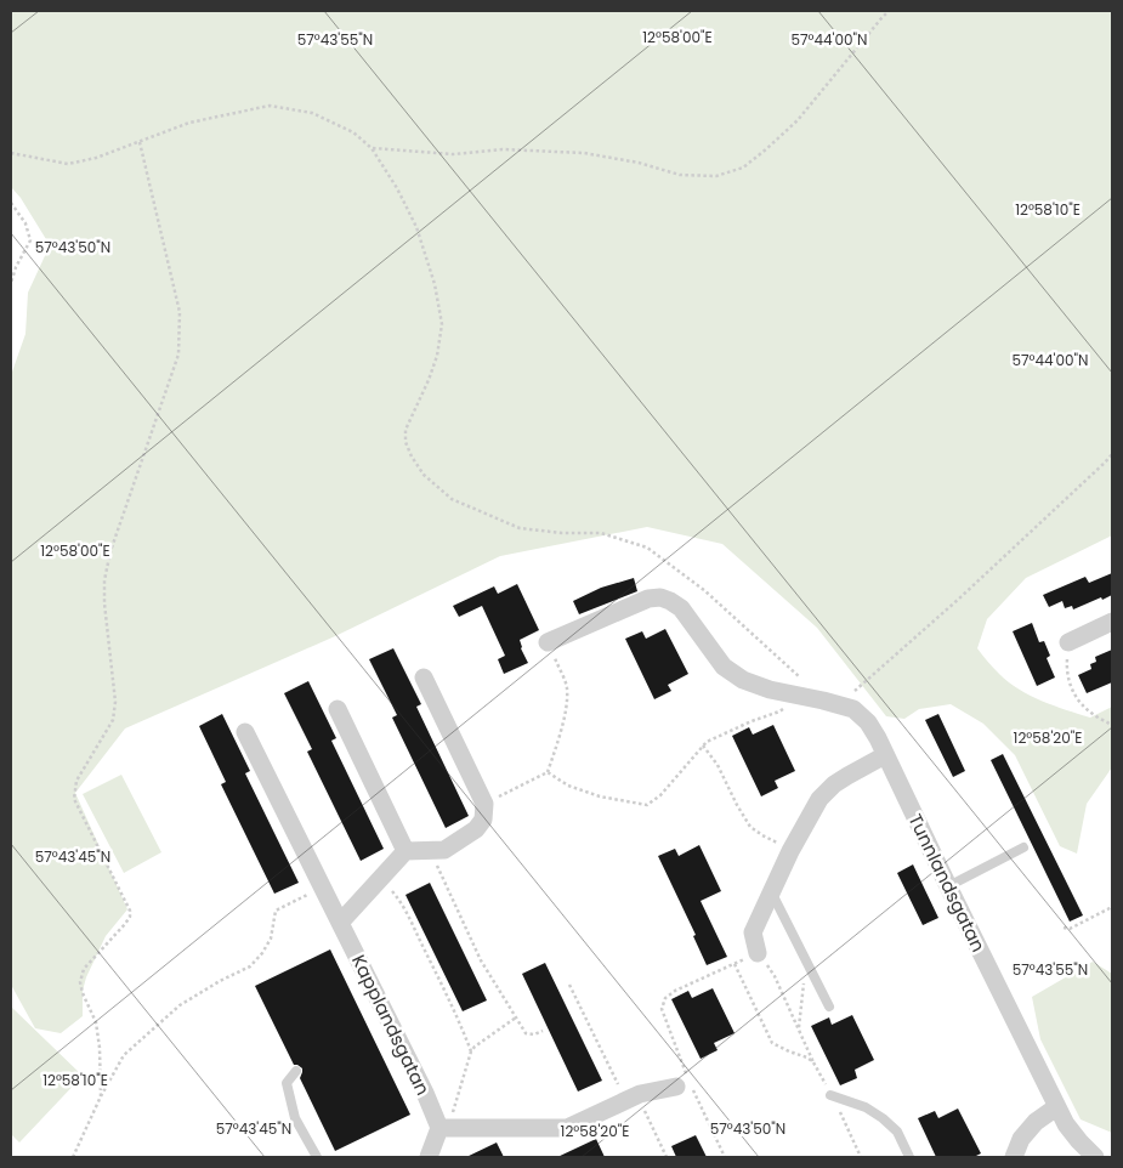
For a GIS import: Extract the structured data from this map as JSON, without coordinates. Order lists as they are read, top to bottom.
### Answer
{
  "streets": {
    "street": ["Tunnlandsgatan", "Kapplandsgatan"]
  },
  "coordinates": [
    "12°58'00\"E",
    "57°43'55\"N",
    "57°44'00\"N",
    "12°58'10\"E",
    "57°43'50\"N",
    "12°58'20\"E",
    "57°43'45\"N"
  ]
}
